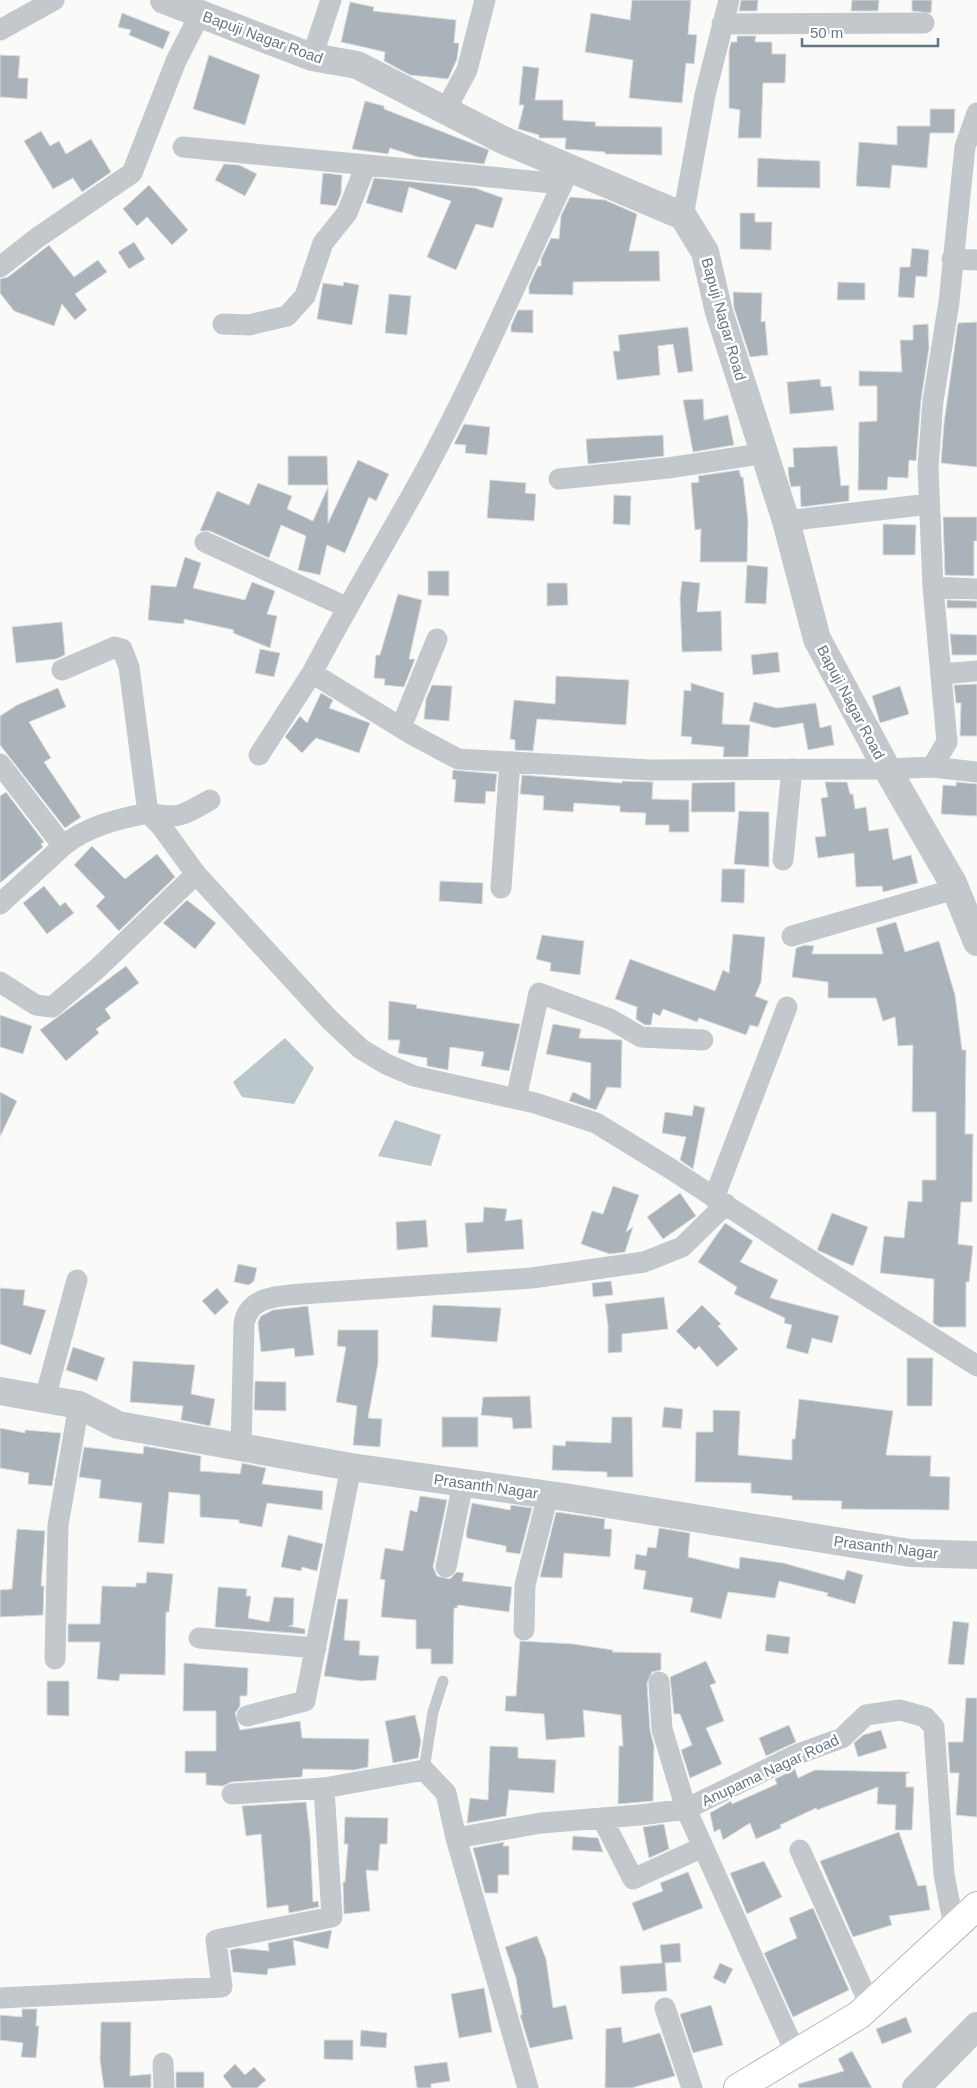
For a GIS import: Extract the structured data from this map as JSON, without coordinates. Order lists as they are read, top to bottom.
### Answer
{
  "streets": {
    "street": ["Bapuji Nagar Road", "Prasanth Nagar", "Anupama Nagar Road"]
  },
  "scale_bar": "50 m"
}
